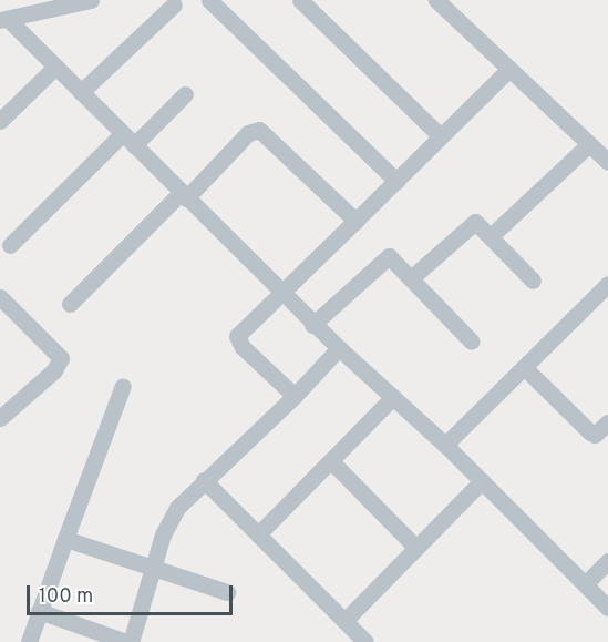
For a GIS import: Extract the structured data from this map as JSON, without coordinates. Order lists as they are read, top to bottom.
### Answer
{
  "scale_bar": "100 m"
}
